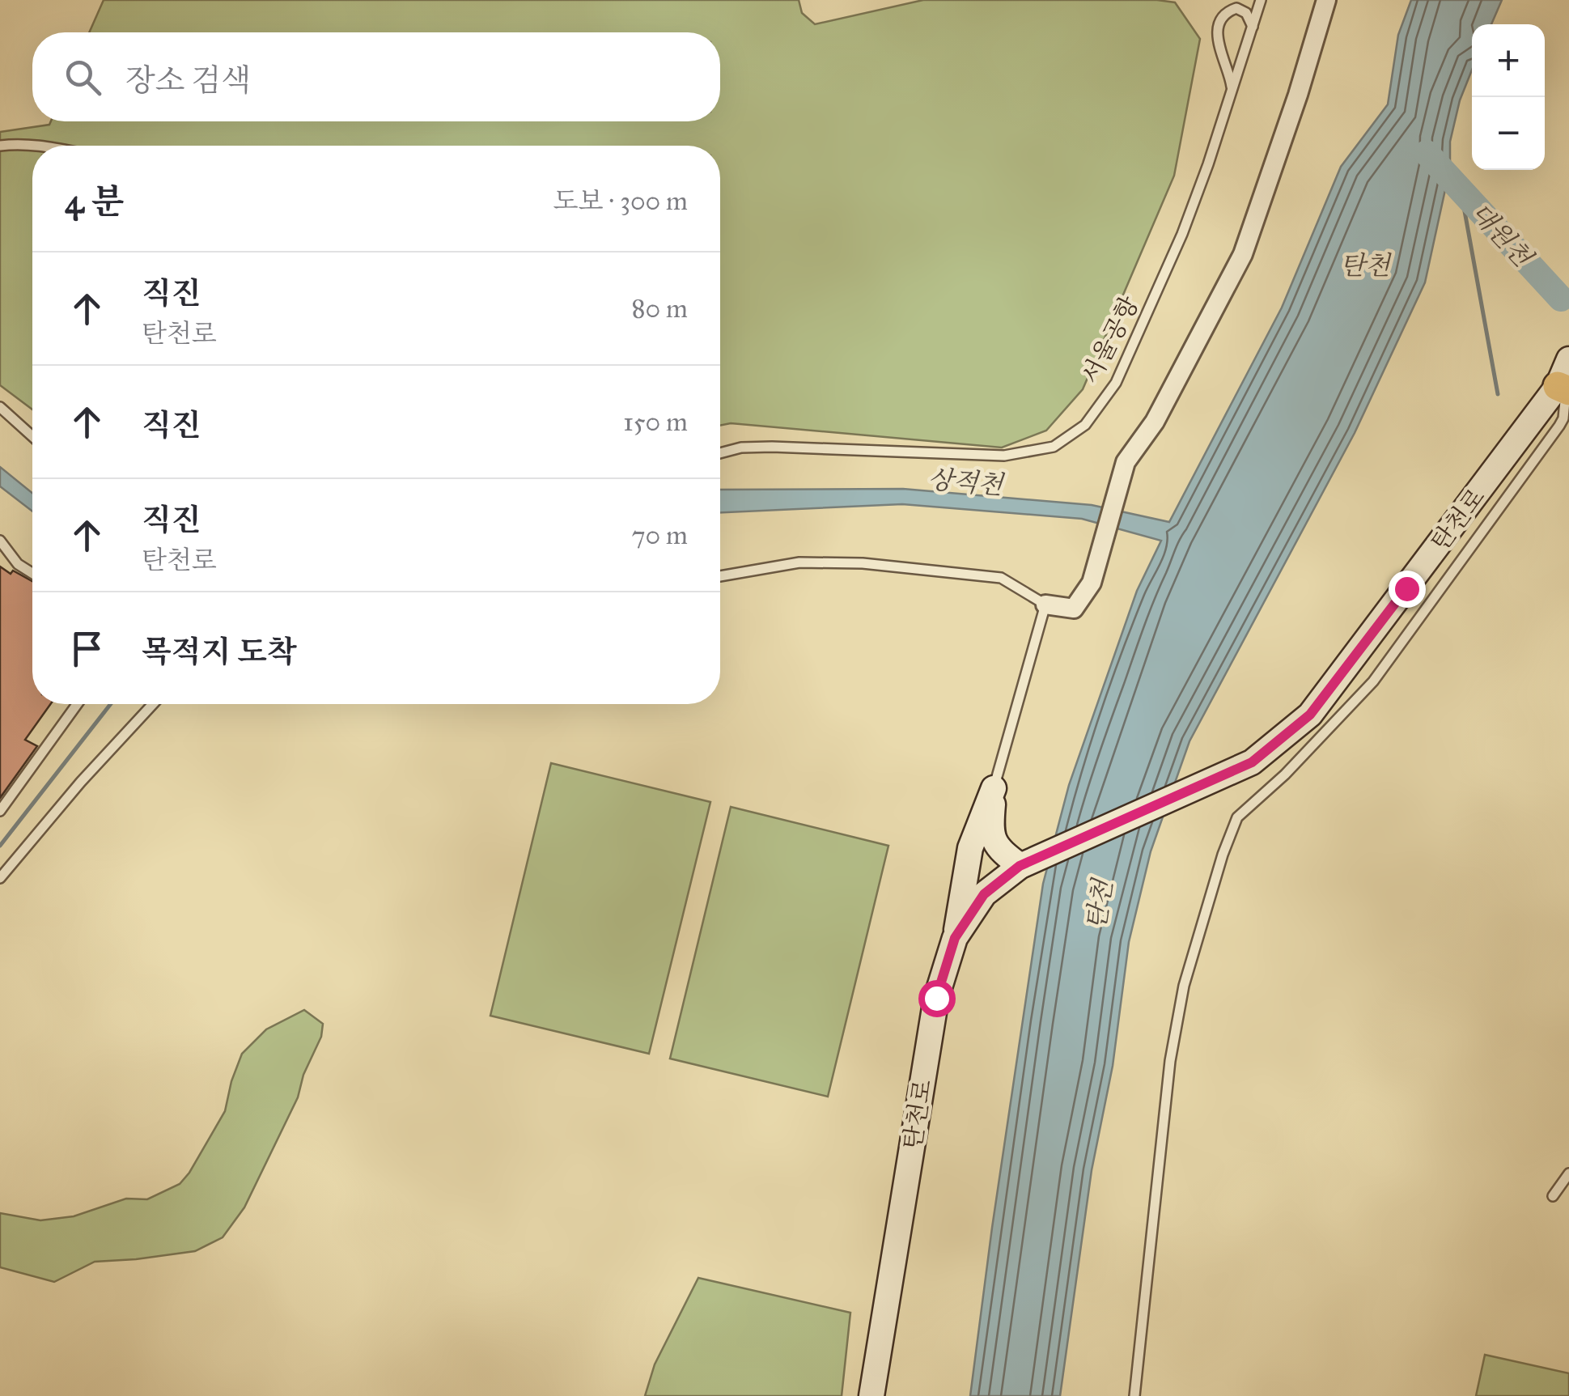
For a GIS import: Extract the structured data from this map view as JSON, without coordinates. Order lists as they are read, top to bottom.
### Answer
{
  "streets": {
    "main road": ["탄천로"],
    "lane": ["서울공항"]
  },
  "water": ["대원천", "탄천", "상적천"],
  "page": {
    "map_buttons": ["+", "−"],
    "search": "장소 검색",
    "heading": ["4 분", "도보 · 300 m"],
    "list": [
      ["직진", "탄천로", "80 m"],
      ["직진", "150 m"],
      ["직진", "탄천로", "70 m"],
      "목적지 도착"
    ]
  }
}
